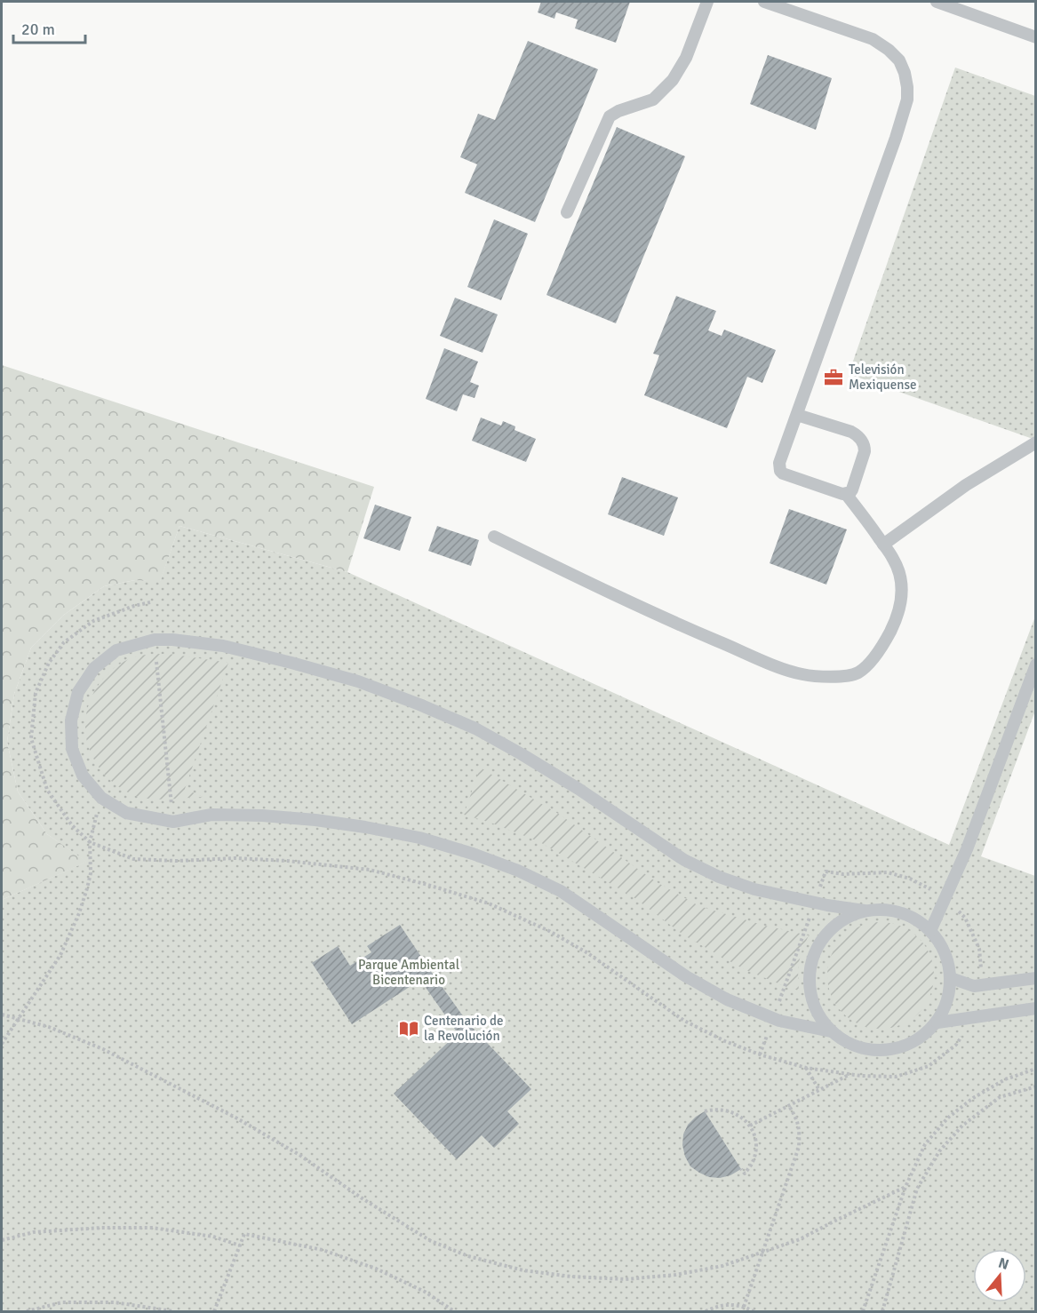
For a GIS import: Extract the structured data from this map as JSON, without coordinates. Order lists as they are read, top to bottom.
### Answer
{
  "parks": ["Parque Ambiental Bicentenario"],
  "places": {
    "office": ["Televisión Mexiquense"],
    "library": ["Centenario de la Revolución"]
  },
  "scale_bar": "20 m",
  "north": "top"
}
